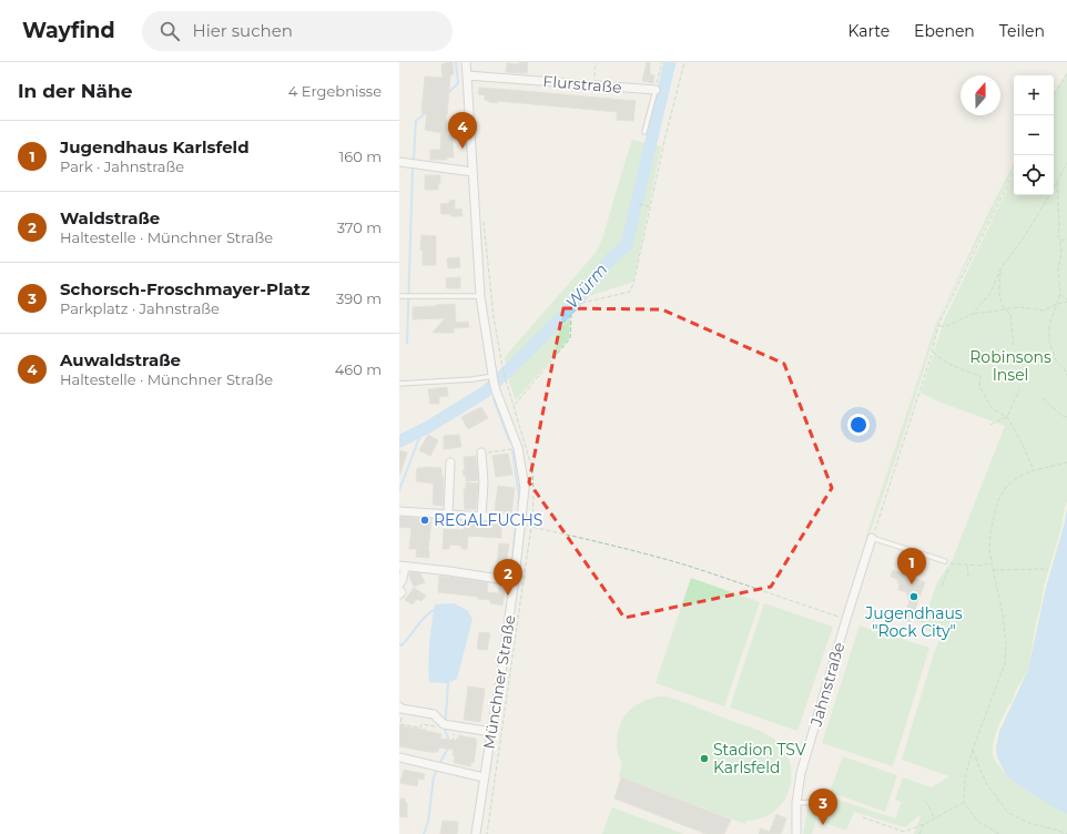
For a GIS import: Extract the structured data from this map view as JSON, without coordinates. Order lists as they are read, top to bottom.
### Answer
{
  "streets": {
    "street": ["Flurstraße", "Münchner Straße", "Jahnstraße"]
  },
  "crossings": [
    ["Flurstraße", "Münchner Straße"]
  ],
  "water": ["Würm"],
  "parks": ["Robinsons Insel"],
  "places": ["REGALFUCHS", "Jugendhaus \"Rock City\"", "Stadion TSV Karlsfeld"],
  "north": "top",
  "page": {
    "header": "Wayfind",
    "search": "Hier suchen",
    "nav": ["Karte", "Ebenen", "Teilen"],
    "heading": ["In der Nähe", "4 Ergebnisse"],
    "map_buttons": ["+", "−"],
    "pins": [
      "4",
      "1",
      "2",
      "3"
    ],
    "list": [
      {
        "mark": "1",
        "name": "Jugendhaus Karlsfeld",
        "note": "Park · Jahnstraße",
        "value": "160 m"
      },
      {
        "mark": "2",
        "name": "Waldstraße",
        "note": "Haltestelle · Münchner Straße",
        "value": "370 m"
      },
      {
        "mark": "3",
        "name": "Schorsch-Froschmayer-Platz",
        "note": "Parkplatz · Jahnstraße",
        "value": "390 m"
      },
      {
        "mark": "4",
        "name": "Auwaldstraße",
        "note": "Haltestelle · Münchner Straße",
        "value": "460 m"
      }
    ]
  }
}
